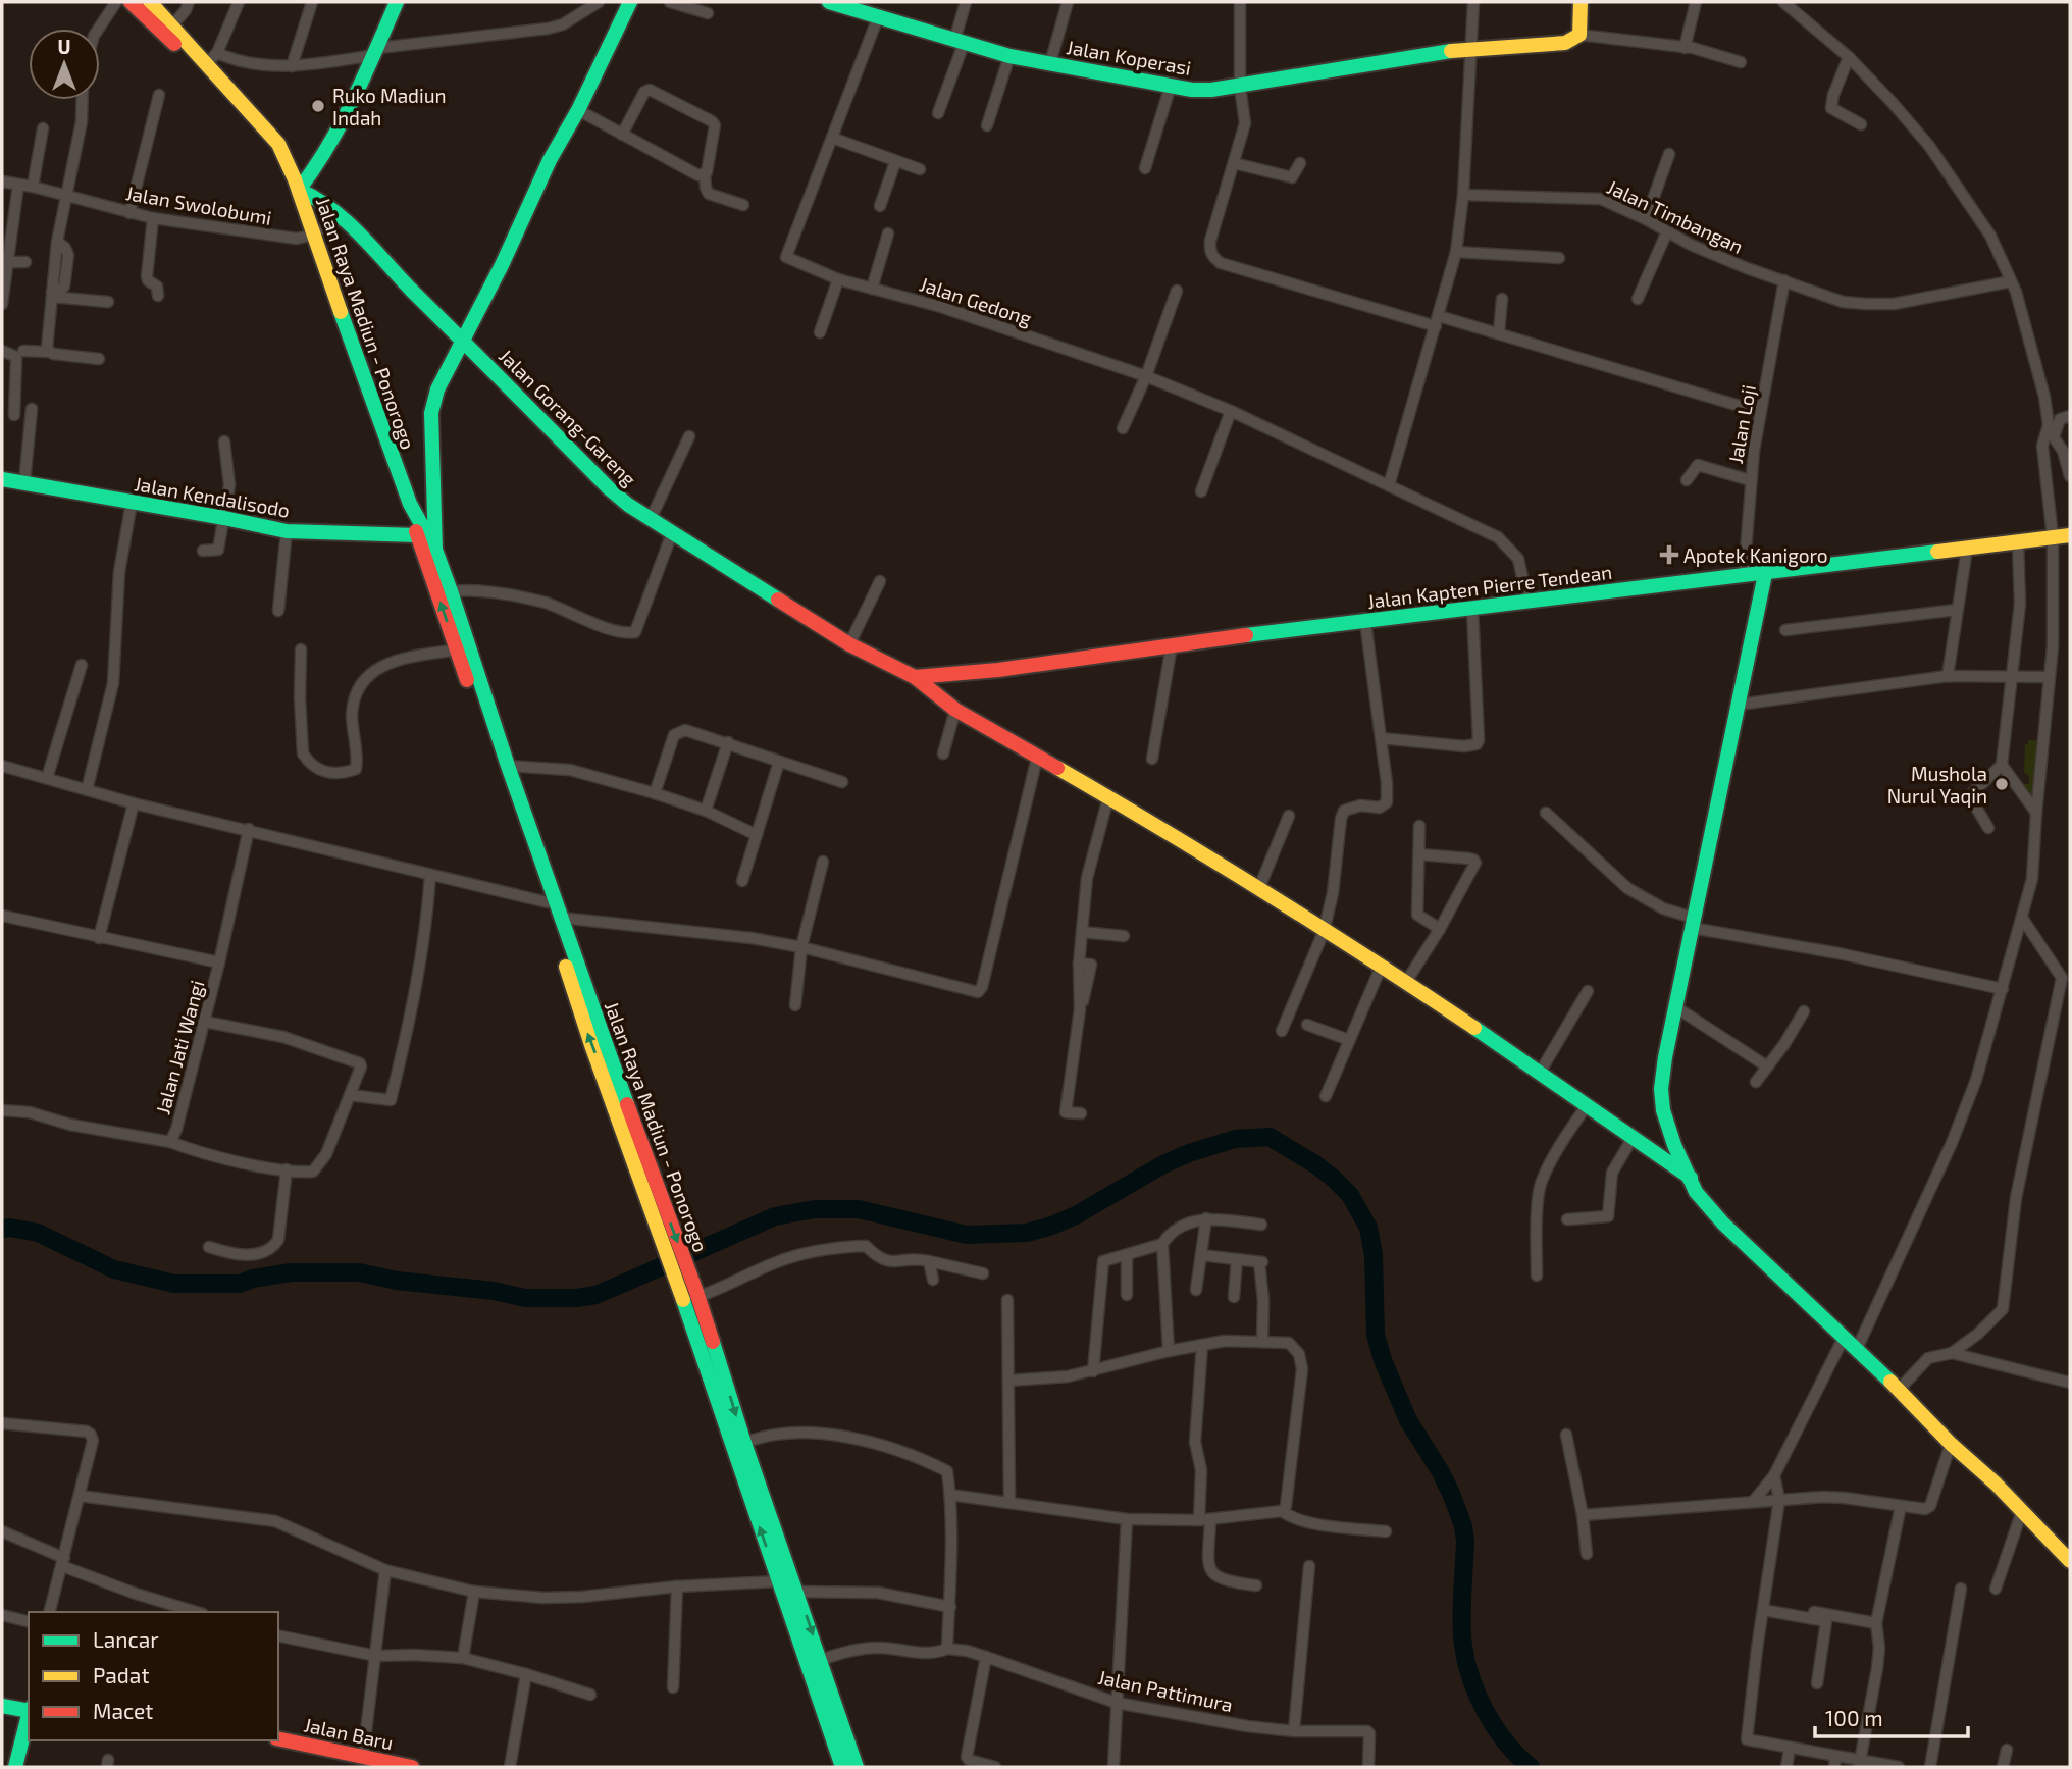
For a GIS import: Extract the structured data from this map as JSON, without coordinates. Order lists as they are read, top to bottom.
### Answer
{
  "streets": {
    "main road": [
      "Jalan Koperasi",
      "Jalan Raya Madiun - Ponorogo",
      "Jalan Gorang-Gareng",
      "Jalan Kendalisodo",
      "Jalan Kapten Pierre Tendean",
      "Jalan Baru"
    ],
    "street": [
      "Jalan Swolobumi",
      "Jalan Timbangan",
      "Jalan Gedong",
      "Jalan Loji",
      "Jalan Jati Wangi",
      "Jalan Pattimura"
    ]
  },
  "crossings": [
    ["Jalan Koperasi", "Jalan Gedong"],
    ["Jalan Swolobumi", "Jalan Raya Madiun - Ponorogo"],
    ["Jalan Swolobumi", "Jalan Gorang-Gareng"],
    ["Jalan Timbangan", "Jalan Loji"],
    ["Jalan Gedong", "Jalan Kapten Pierre Tendean"],
    ["Jalan Raya Madiun - Ponorogo", "Jalan Gorang-Gareng"],
    ["Jalan Raya Madiun - Ponorogo", "Jalan Kendalisodo"],
    ["Jalan Raya Madiun - Ponorogo", "Jalan Pattimura"],
    ["Jalan Gorang-Gareng", "Jalan Kapten Pierre Tendean"],
    ["Jalan Loji", "Jalan Kapten Pierre Tendean"]
  ],
  "places": {
    "other": ["Ruko Madiun Indah", "Mushola Nurul Yaqin"],
    "health": ["Apotek Kanigoro"]
  },
  "legend": ["Lancar", "Padat", "Macet"],
  "scale_bar": "100 m",
  "north": "top"
}
